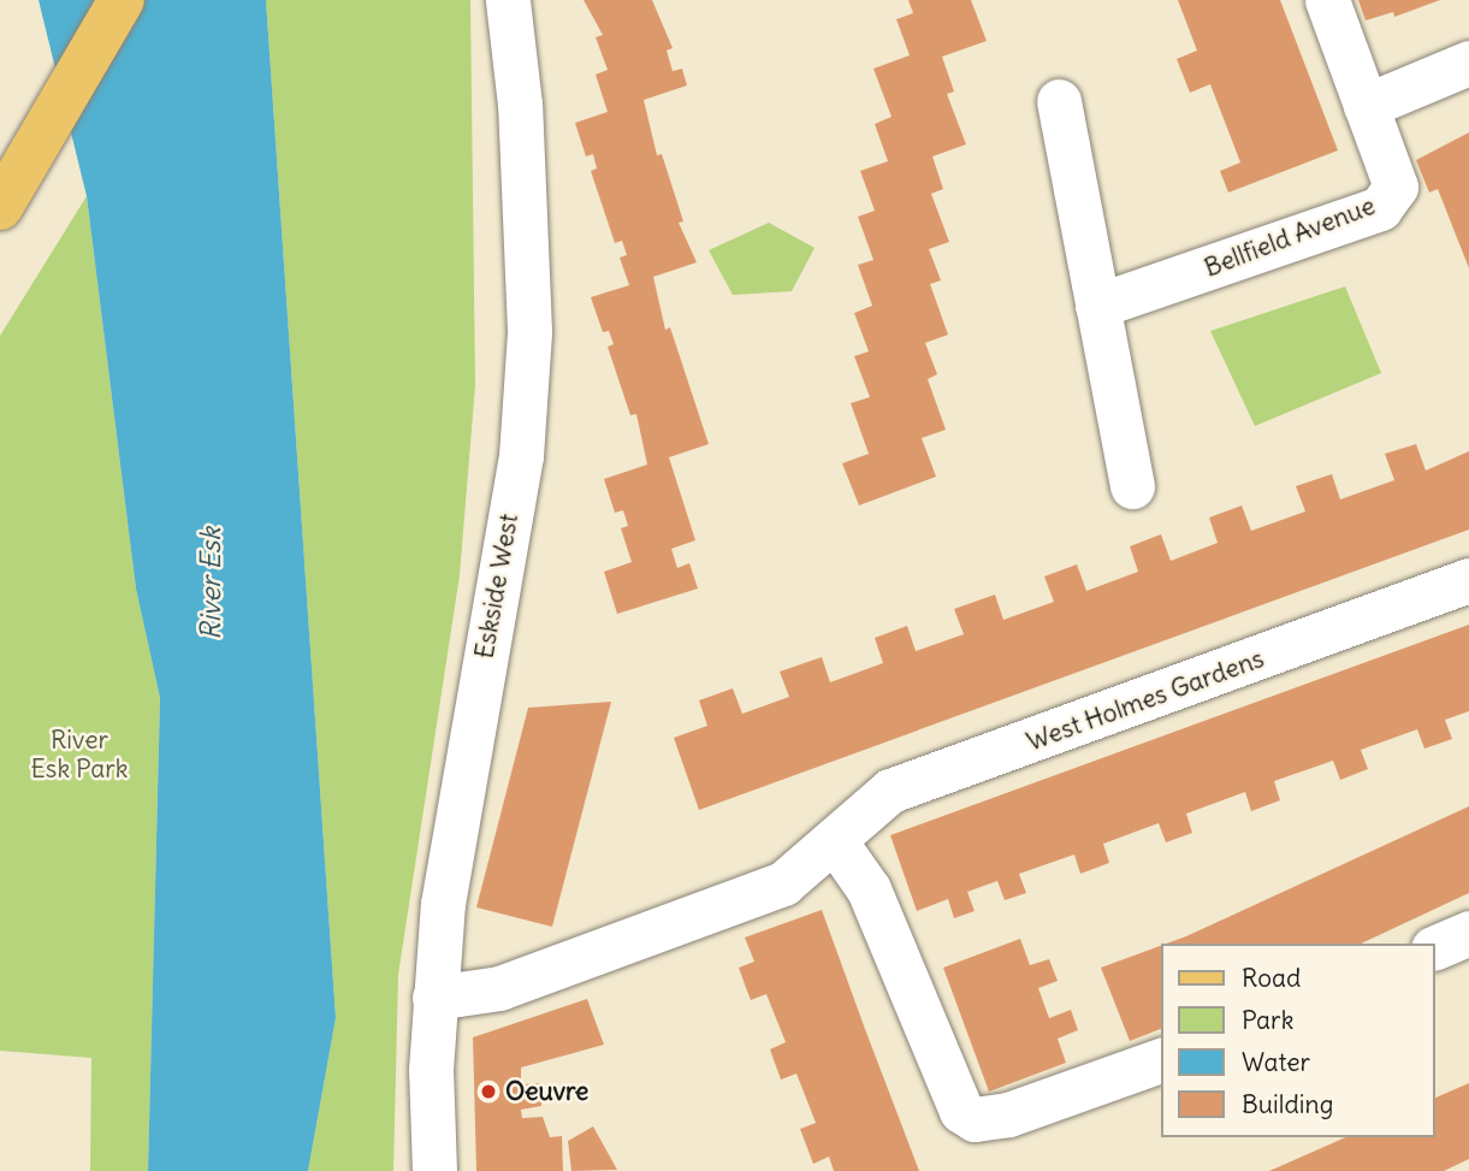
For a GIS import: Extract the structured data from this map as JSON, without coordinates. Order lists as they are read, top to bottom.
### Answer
{
  "streets": {
    "street": ["Bellfield Avenue", "Eskside West", "West Holmes Gardens"]
  },
  "crossings": [
    ["Eskside West", "West Holmes Gardens"]
  ],
  "water": ["River Esk"],
  "parks": ["River Esk Park"],
  "places": ["Oeuvre"],
  "legend": [
    "Road",
    "Park",
    "Water",
    "Building"
  ]
}
